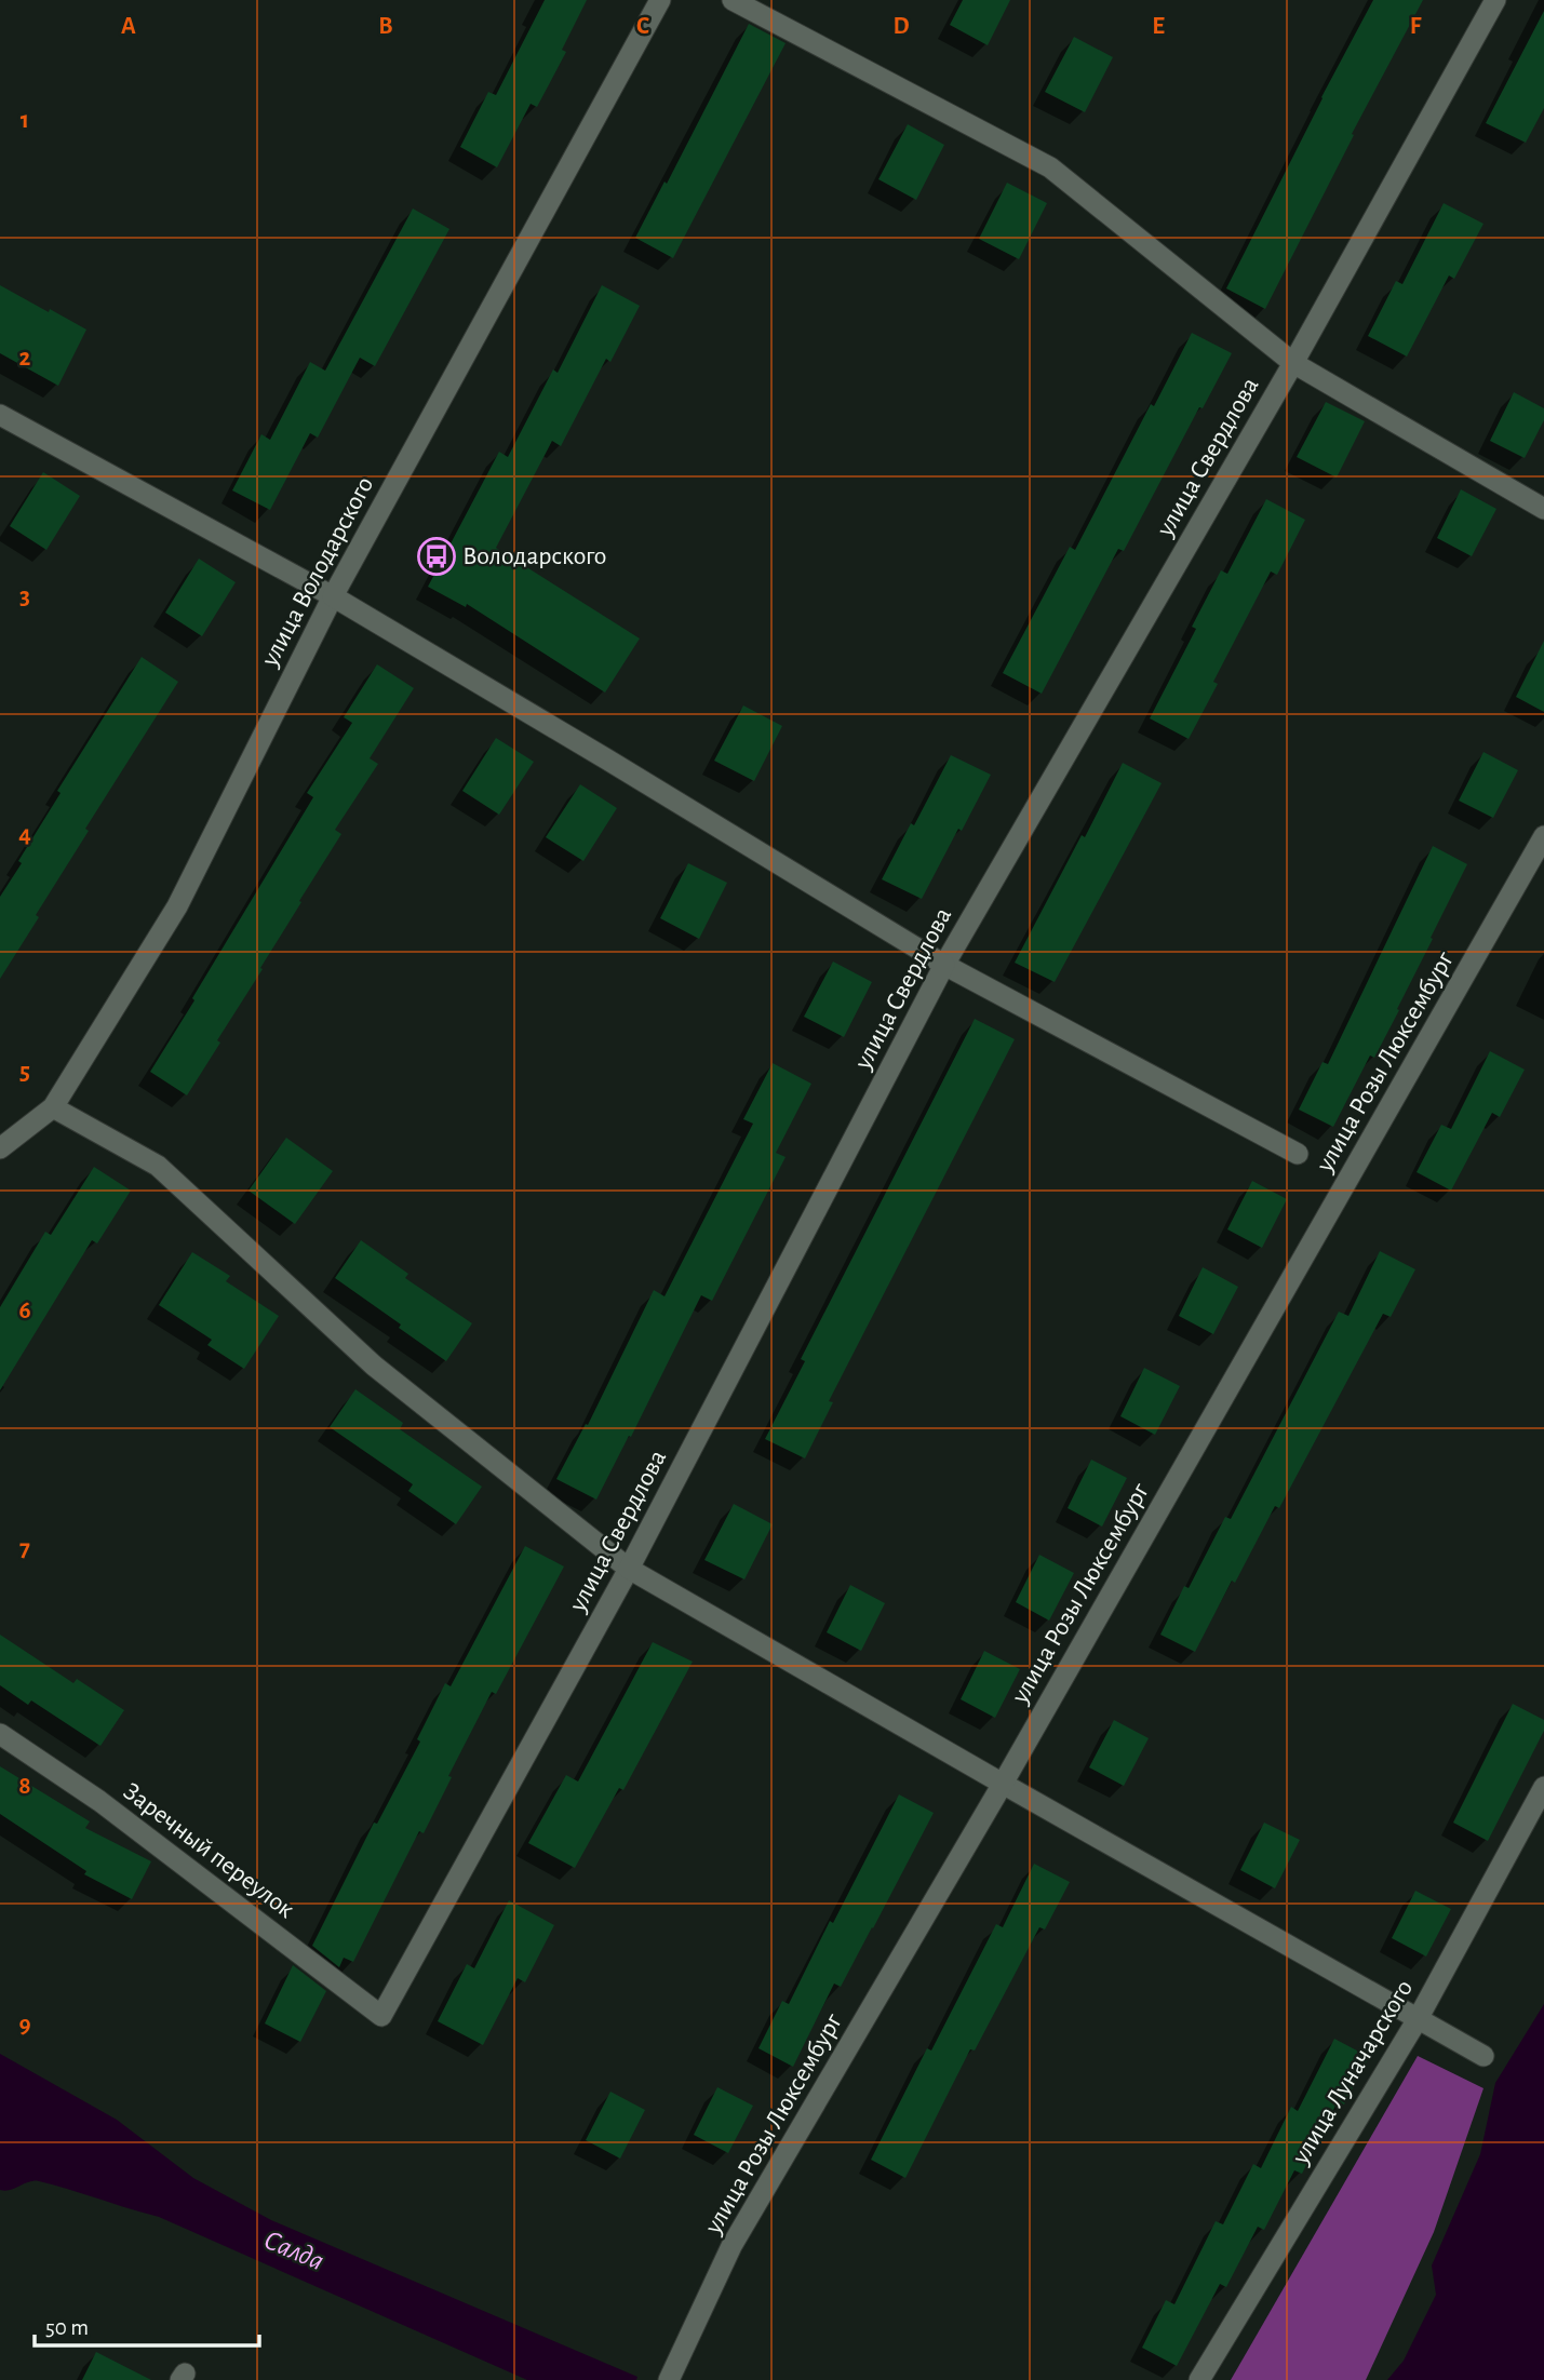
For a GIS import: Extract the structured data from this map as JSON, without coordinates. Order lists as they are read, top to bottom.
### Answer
{
  "streets": {
    "street": [
      "улица Свердлова",
      "улица Володарского",
      "улица Розы Люксембург",
      "Заречный переулок",
      "улица Луначарского"
    ]
  },
  "crossings": [
    ["улица Свердлова", "Заречный переулок"]
  ],
  "water": ["Салда"],
  "places": {
    "bus stop": ["Володарского"]
  },
  "scale_bar": "50 m",
  "grid": {
    "columns": [
      "A",
      "B",
      "C",
      "D",
      "E",
      "F"
    ],
    "rows": [
      "1",
      "2",
      "3",
      "4",
      "5",
      "6",
      "7",
      "8",
      "9"
    ]
  }
}
